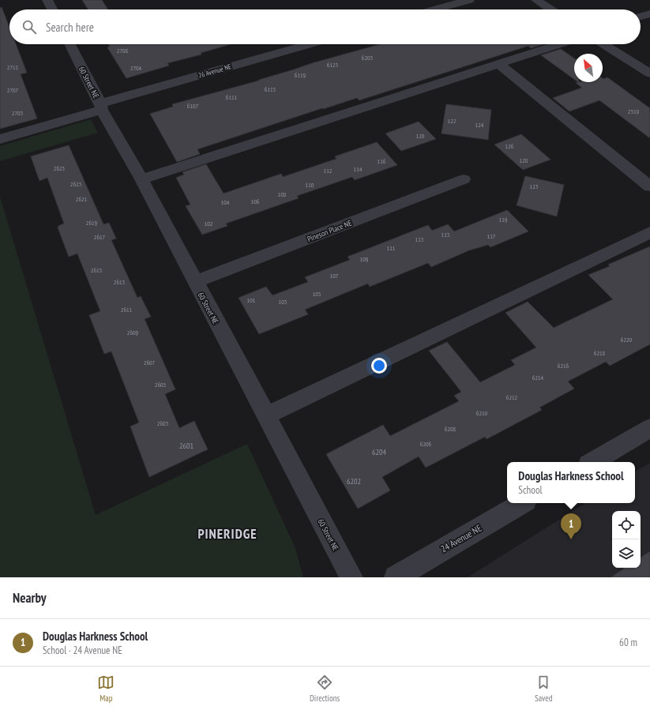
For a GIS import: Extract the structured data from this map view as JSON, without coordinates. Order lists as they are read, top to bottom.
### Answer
{
  "streets": {
    "street": [
      "26 Avenue NE",
      "60 Street NE",
      "Pineson Place NE",
      "24 Avenue NE"
    ]
  },
  "crossings": [
    ["26 Avenue NE", "60 Street NE"],
    ["60 Street NE", "Pineson Place NE"]
  ],
  "districts": ["PINERIDGE"],
  "house_numbers": [
    "2708",
    "6203",
    "6123",
    "2711",
    "2704",
    "6119",
    "6115",
    "2707",
    "6111",
    "6107",
    "2519",
    "2703",
    "122",
    "124",
    "120",
    "126",
    "128",
    "116",
    "2625",
    "114",
    "112",
    "2623",
    "110",
    "123",
    "108",
    "2621",
    "106",
    "104",
    "119",
    "2619",
    "102",
    "115",
    "117",
    "2617",
    "113",
    "111",
    "109",
    "2615",
    "107",
    "2613",
    "105",
    "101",
    "103",
    "2611",
    "2609",
    "6220",
    "6218",
    "2607",
    "6216",
    "6214",
    "2605",
    "6212",
    "6210",
    "2603",
    "6208",
    "6206",
    "2601",
    "6204",
    "6202"
  ],
  "north": "top left",
  "page": {
    "search": "Search here",
    "popup": ["Douglas Harkness School", "School"],
    "pins": "1",
    "heading": "Nearby",
    "list": [
      {
        "mark": "1",
        "name": "Douglas Harkness School",
        "note": "School · 24 Avenue NE",
        "value": "60 m"
      }
    ],
    "nav": ["Map", "Directions", "Saved"]
  }
}
